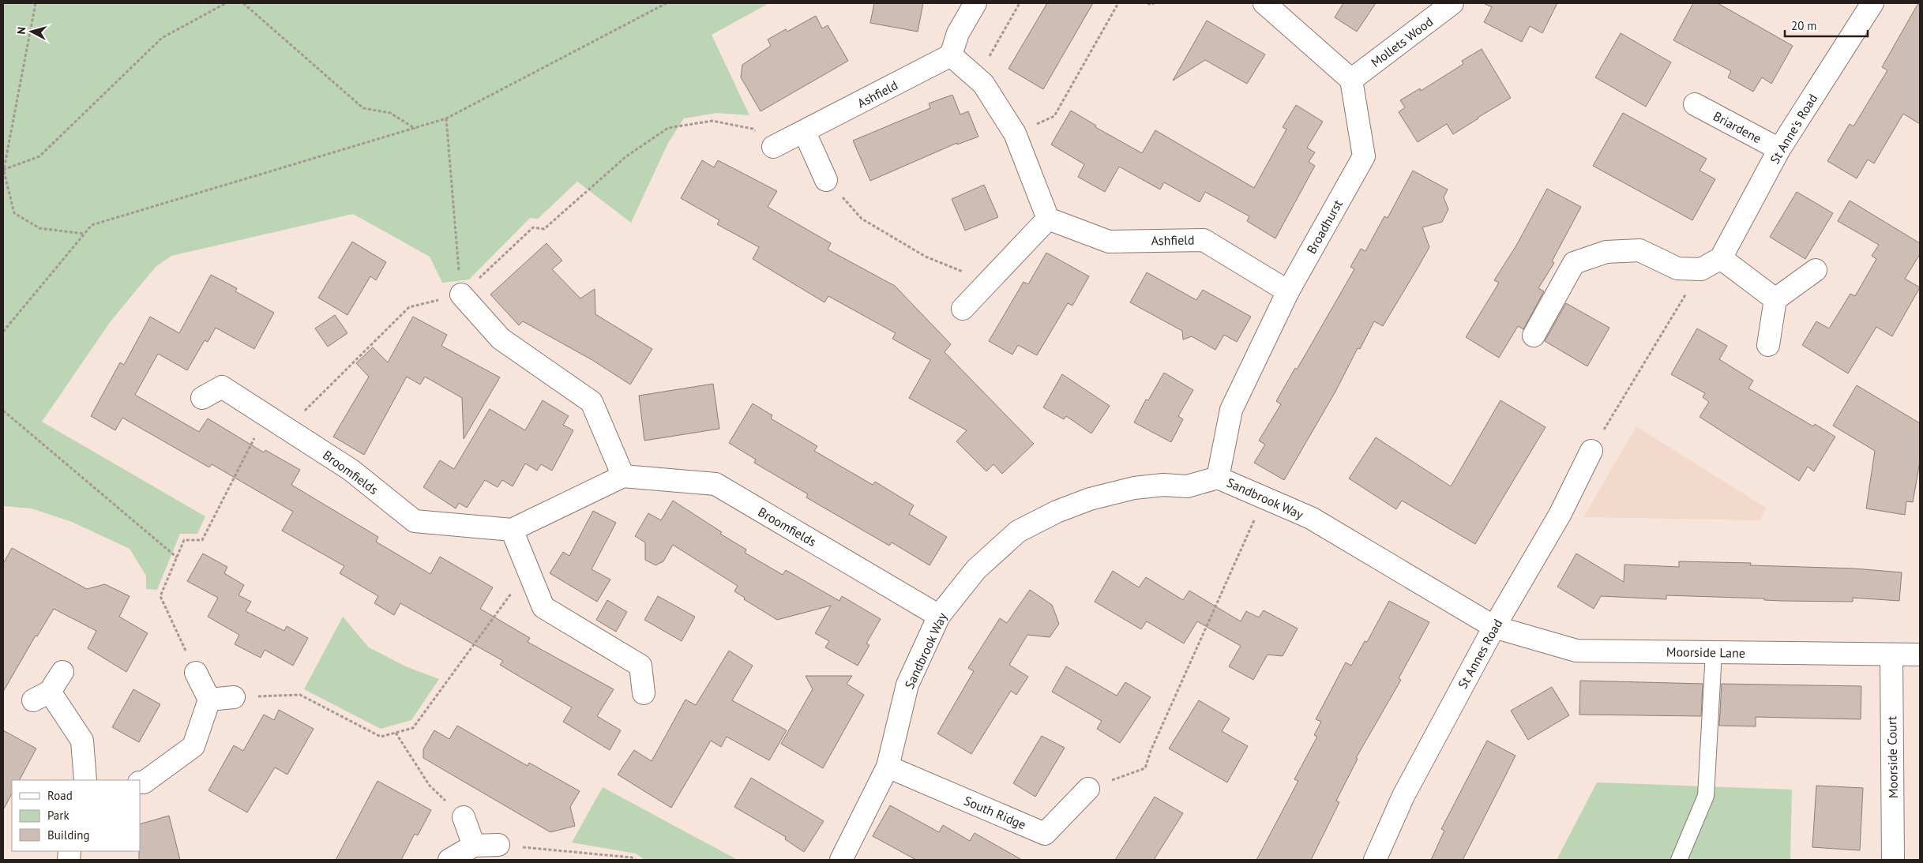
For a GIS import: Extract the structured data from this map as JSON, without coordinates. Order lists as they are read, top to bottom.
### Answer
{
  "streets": {
    "street": [
      "Mollets Wood",
      "Ashfield",
      "Briardene",
      "St Anne's Road",
      "Broadhurst",
      "Broomfields",
      "Sandbrook Way",
      "Moorside Lane",
      "St Annes Road",
      "Moorside Court",
      "South Ridge"
    ]
  },
  "crossings": [
    ["Mollets Wood", "Broadhurst"],
    ["Ashfield", "Broadhurst"],
    ["Briardene", "St Anne's Road"],
    ["Broadhurst", "Sandbrook Way"],
    ["Broomfields", "Sandbrook Way"],
    ["Sandbrook Way", "Moorside Lane"],
    ["Sandbrook Way", "St Annes Road"],
    ["Sandbrook Way", "South Ridge"],
    ["Moorside Lane", "St Annes Road"],
    ["Moorside Lane", "Moorside Court"]
  ],
  "legend": ["Road", "Park", "Building"],
  "scale_bar": "20 m",
  "north": "left"
}
